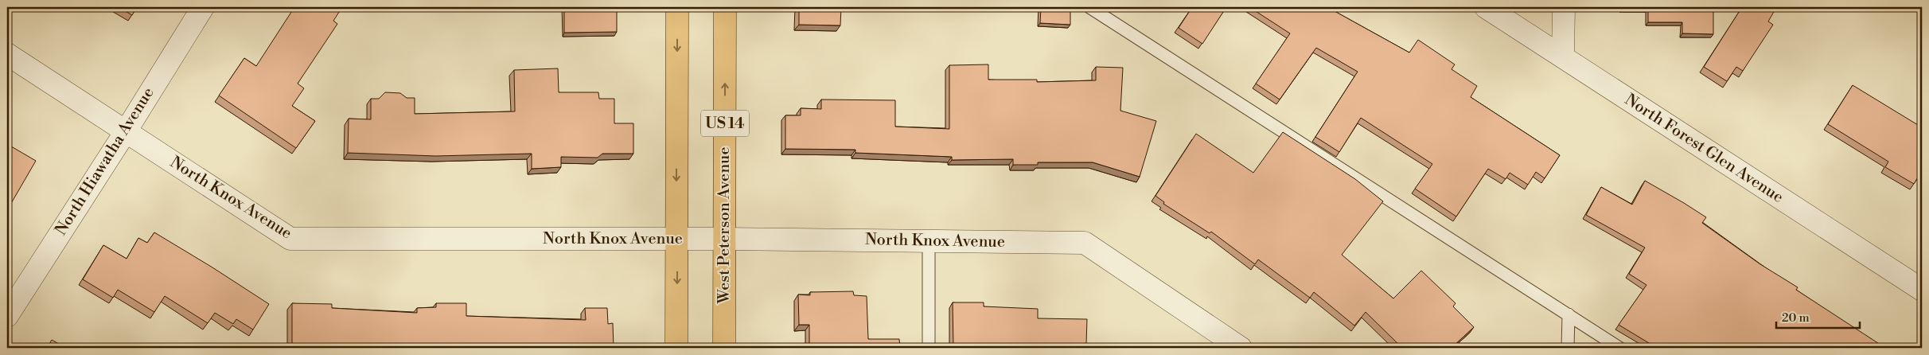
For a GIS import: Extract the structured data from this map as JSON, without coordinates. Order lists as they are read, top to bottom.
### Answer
{
  "streets": {
    "main road": ["US 14", "West Peterson Avenue"],
    "street": ["North Forest Glen Avenue", "North Hiawatha Avenue", "North Knox Avenue"]
  },
  "crossings": [
    ["North Hiawatha Avenue", "North Knox Avenue"],
    ["North Knox Avenue", "West Peterson Avenue"]
  ],
  "scale_bar": "20 m"
}
